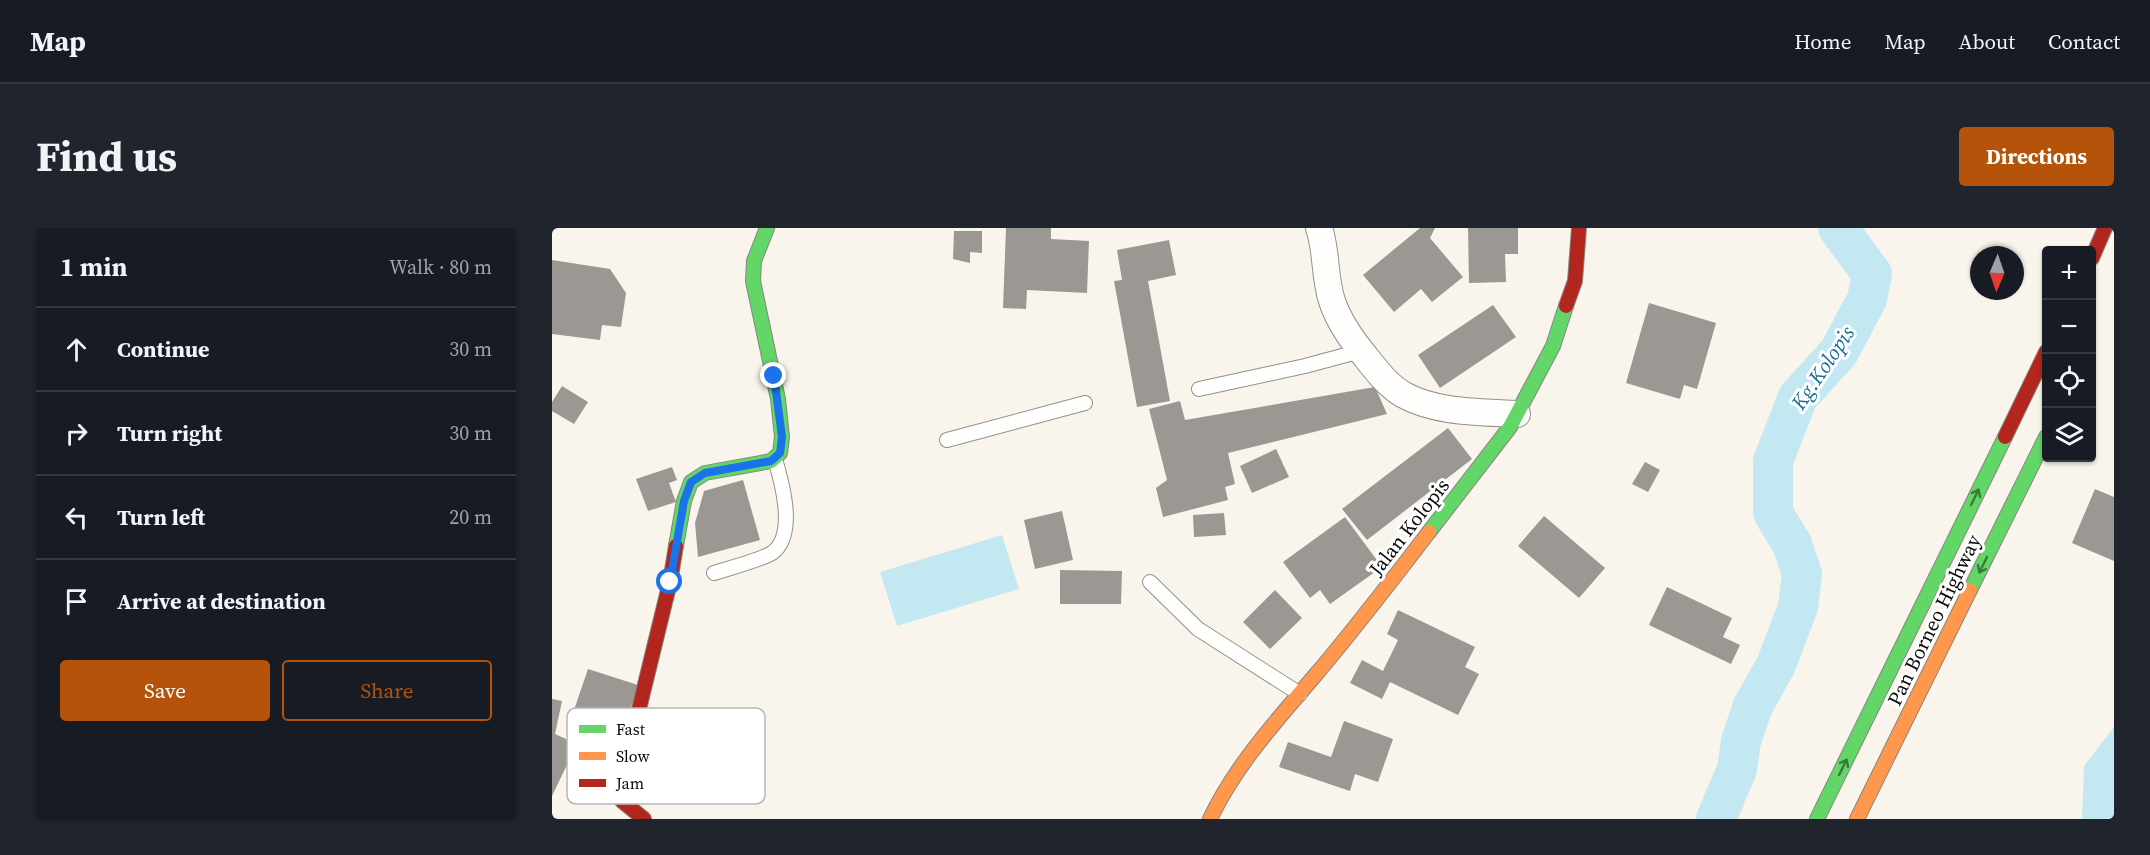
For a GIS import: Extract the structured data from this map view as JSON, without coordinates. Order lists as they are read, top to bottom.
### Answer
{
  "streets": {
    "main road": ["Jalan Kolopis", "Pan Borneo Highway"]
  },
  "water": ["Kg.Kolopis"],
  "legend": ["Fast", "Slow", "Jam"],
  "north": "bottom",
  "page": {
    "header": "Map",
    "nav": [
      "Home",
      "Map",
      "About",
      "Contact"
    ],
    "title": "Find us",
    "buttons": [
      "Directions",
      ["Save", "Share"]
    ],
    "heading": ["1 min", "Walk · 80 m"],
    "map_buttons": ["+", "−"],
    "list": [
      ["Continue", "30 m"],
      ["Turn right", "30 m"],
      ["Turn left", "20 m"],
      "Arrive at destination"
    ]
  }
}
